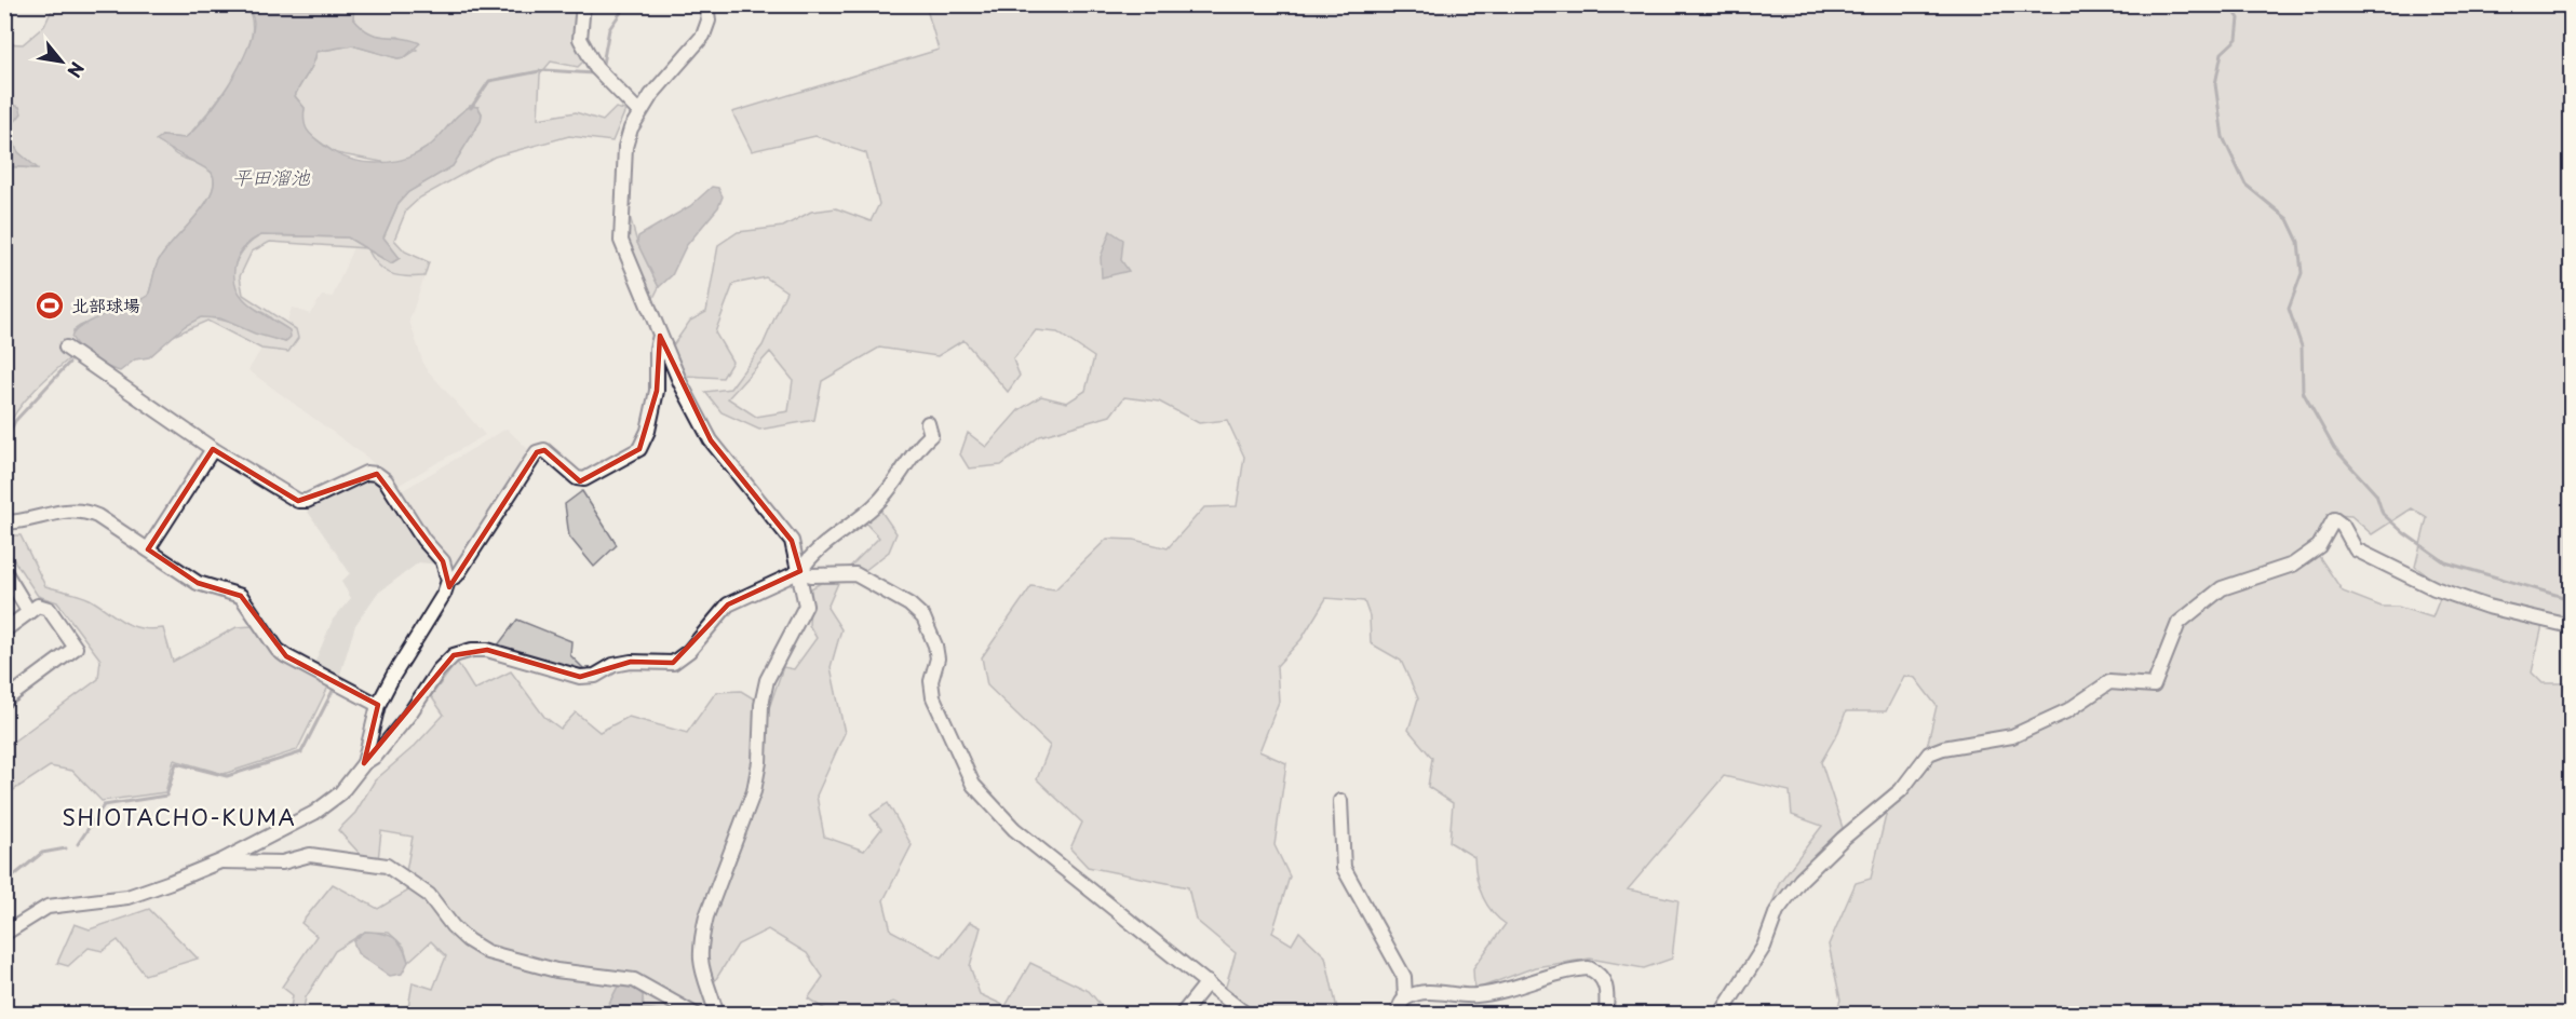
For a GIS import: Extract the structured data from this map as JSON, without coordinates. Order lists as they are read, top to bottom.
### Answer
{
  "districts": ["SHIOTACHO-KUMA"],
  "water": ["平田溜池"],
  "places": {
    "sports": ["北部球場"]
  },
  "north": "bottom right"
}
